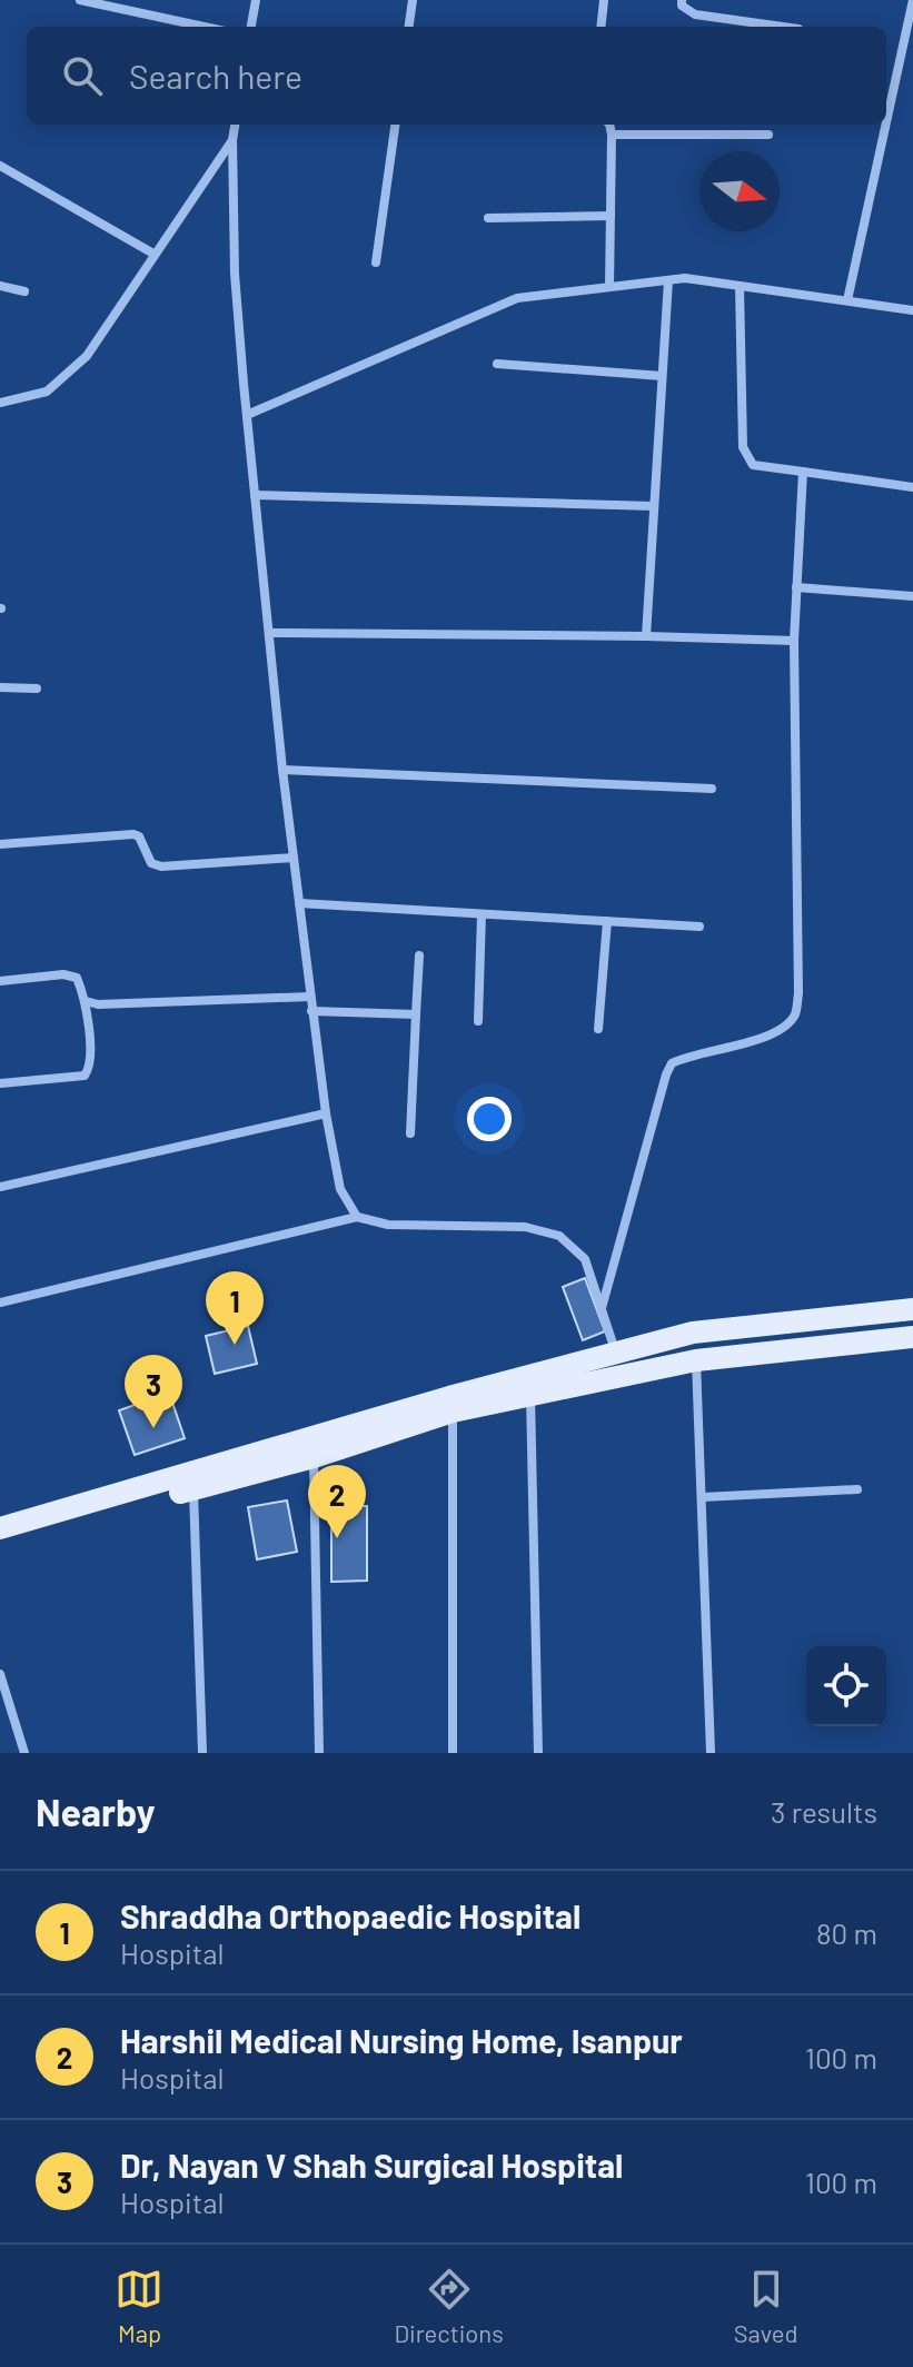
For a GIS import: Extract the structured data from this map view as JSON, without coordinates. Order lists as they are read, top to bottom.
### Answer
{
  "north": "right",
  "page": {
    "search": "Search here",
    "pins": ["1", "3", "2"],
    "heading": ["Nearby", "3 results"],
    "list": [
      {
        "mark": "1",
        "name": "Shraddha Orthopaedic Hospital",
        "note": "Hospital",
        "value": "80 m"
      },
      {
        "mark": "2",
        "name": "Harshil Medical Nursing Home, Isanpur",
        "note": "Hospital",
        "value": "100 m"
      },
      {
        "mark": "3",
        "name": "Dr, Nayan V Shah Surgical Hospital",
        "note": "Hospital",
        "value": "100 m"
      }
    ],
    "nav": ["Map", "Directions", "Saved"]
  }
}
